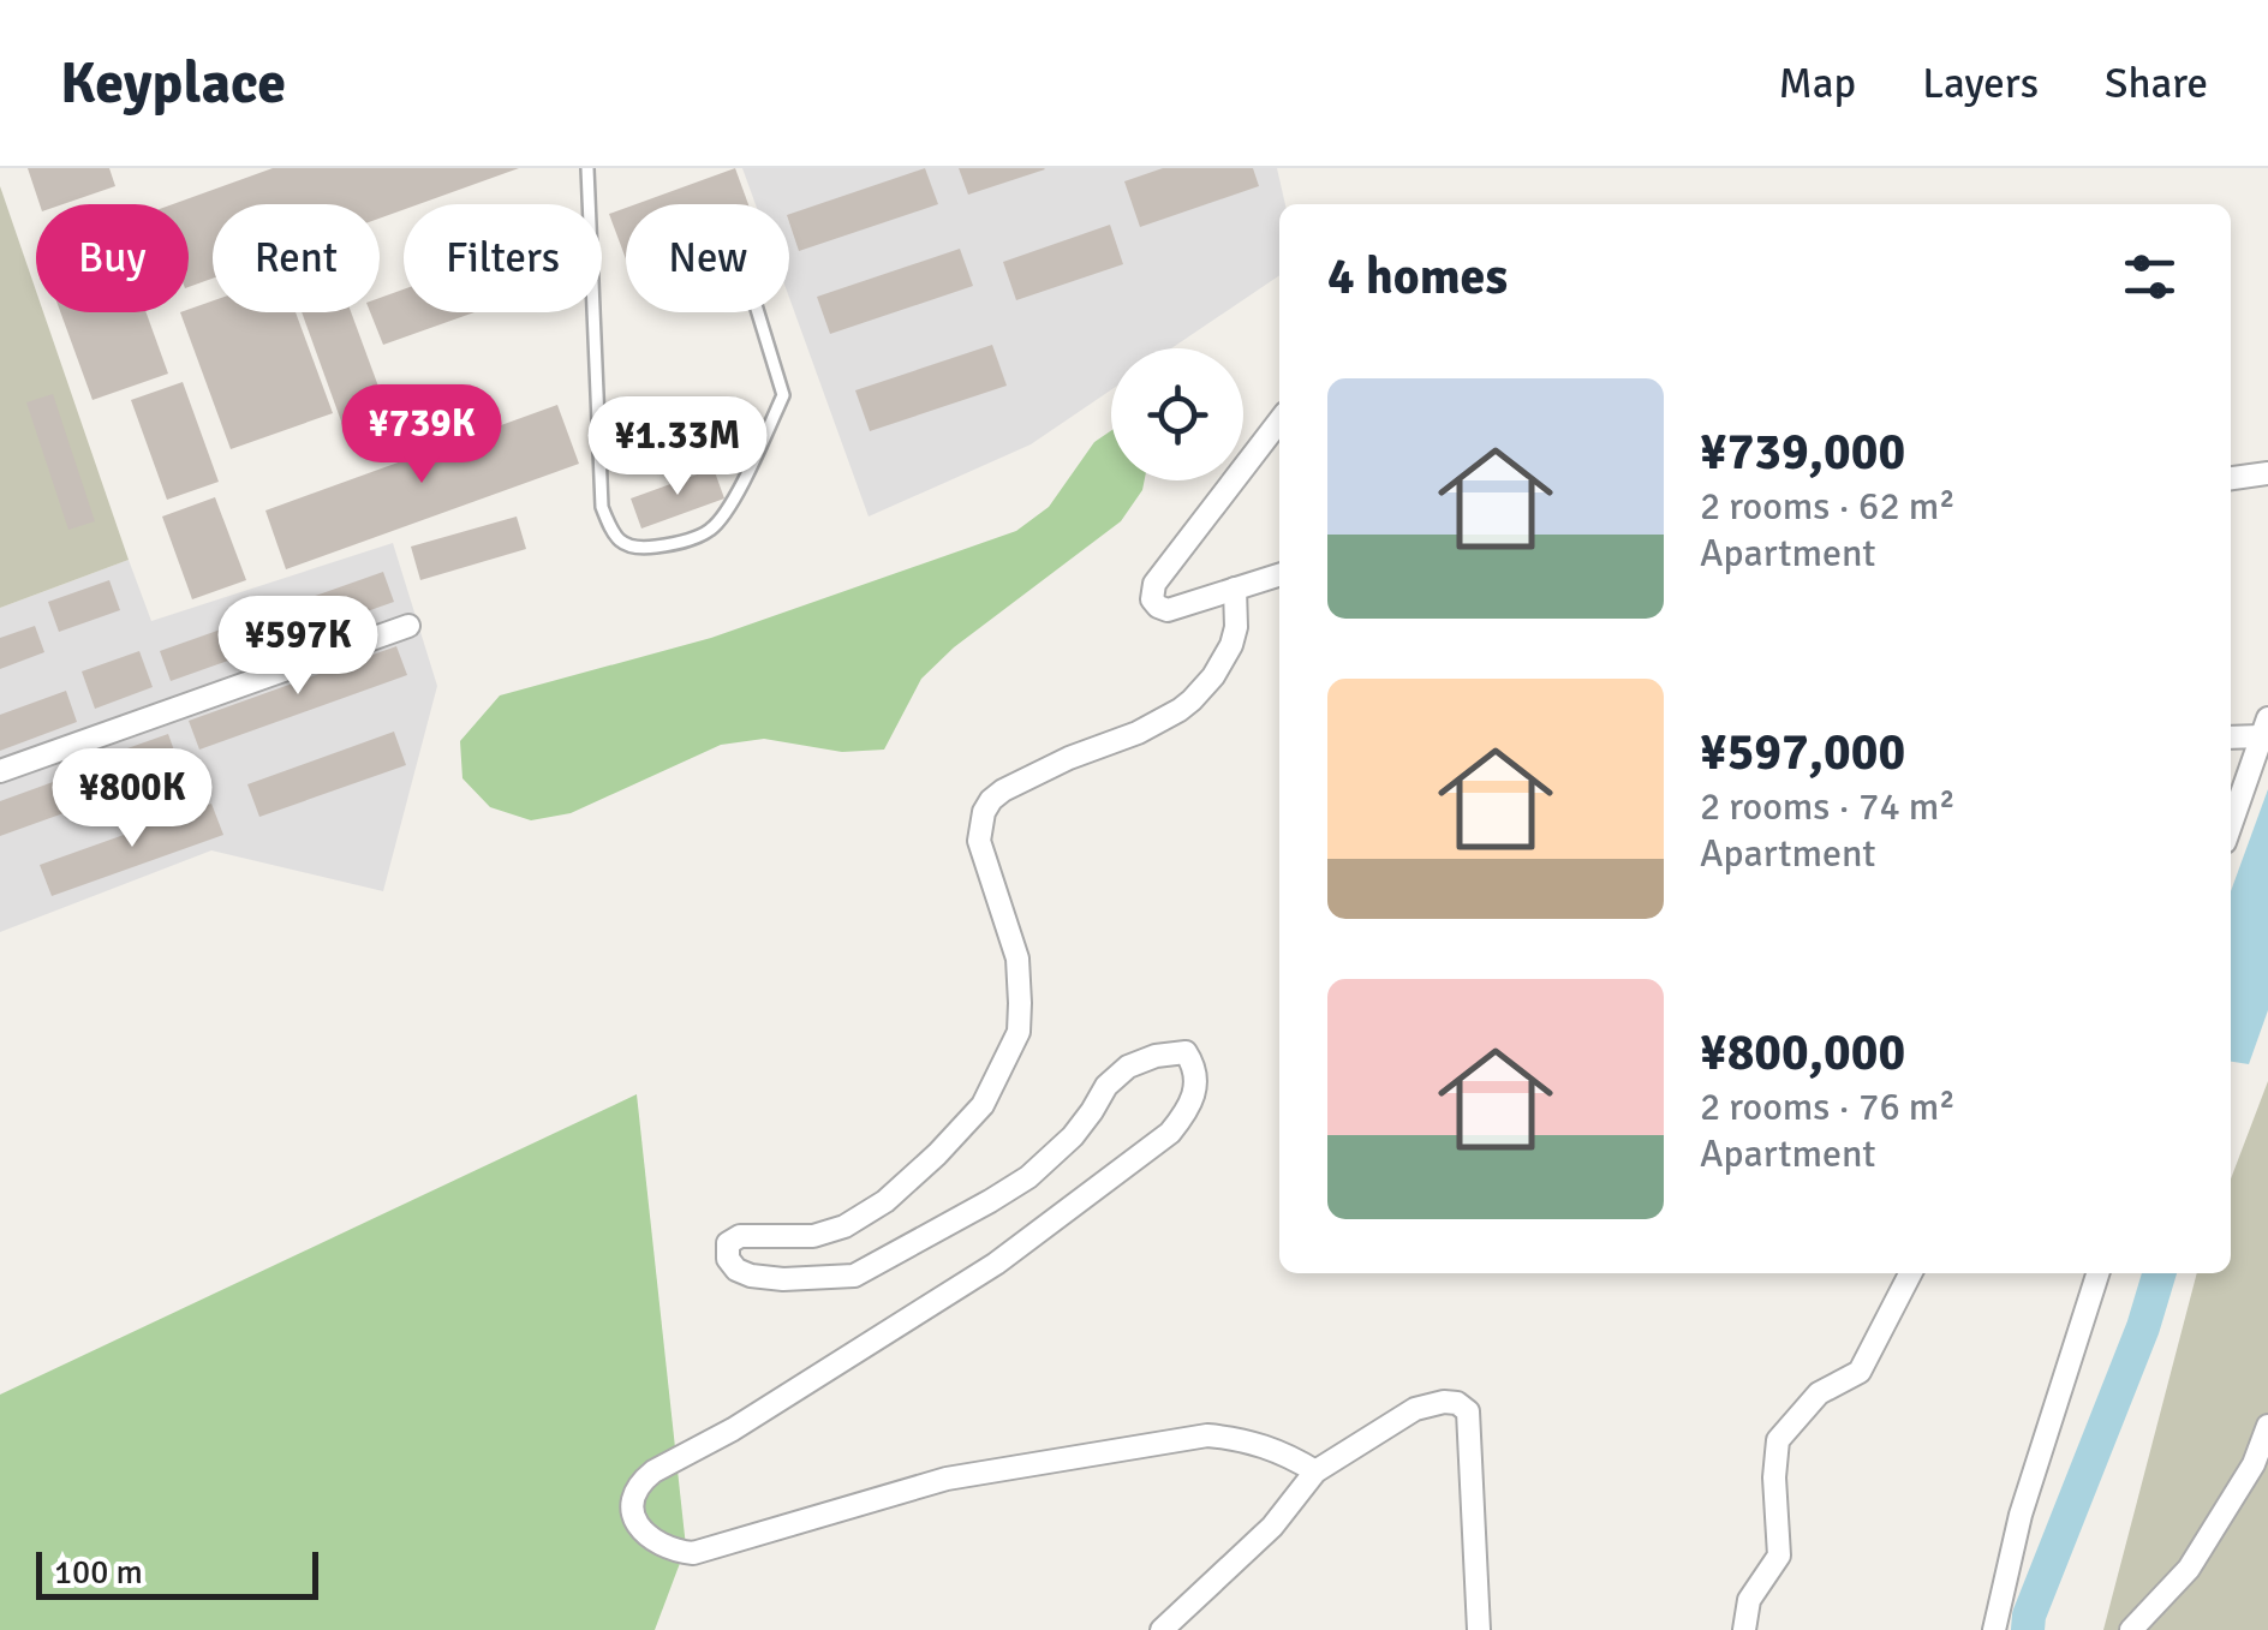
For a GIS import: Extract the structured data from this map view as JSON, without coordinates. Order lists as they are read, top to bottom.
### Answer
{
  "scale_bar": "100 m",
  "page": {
    "header": "Keyplace",
    "nav": ["Map", "Layers", "Share"],
    "chip": [
      "Buy",
      "Rent",
      "Filters",
      "New"
    ],
    "heading": "4 homes",
    "list": [
      {
        "name": "¥739,000",
        "note": "2 rooms · 62 m² · Apartment"
      },
      {
        "name": "¥597,000",
        "note": "2 rooms · 74 m² · Apartment"
      },
      {
        "name": "¥800,000",
        "note": "2 rooms · 76 m² · Apartment"
      }
    ],
    "price": [
      "¥739K",
      "¥1.33M",
      "¥597K",
      "¥800K"
    ],
    "scale": "100 m"
  }
}
